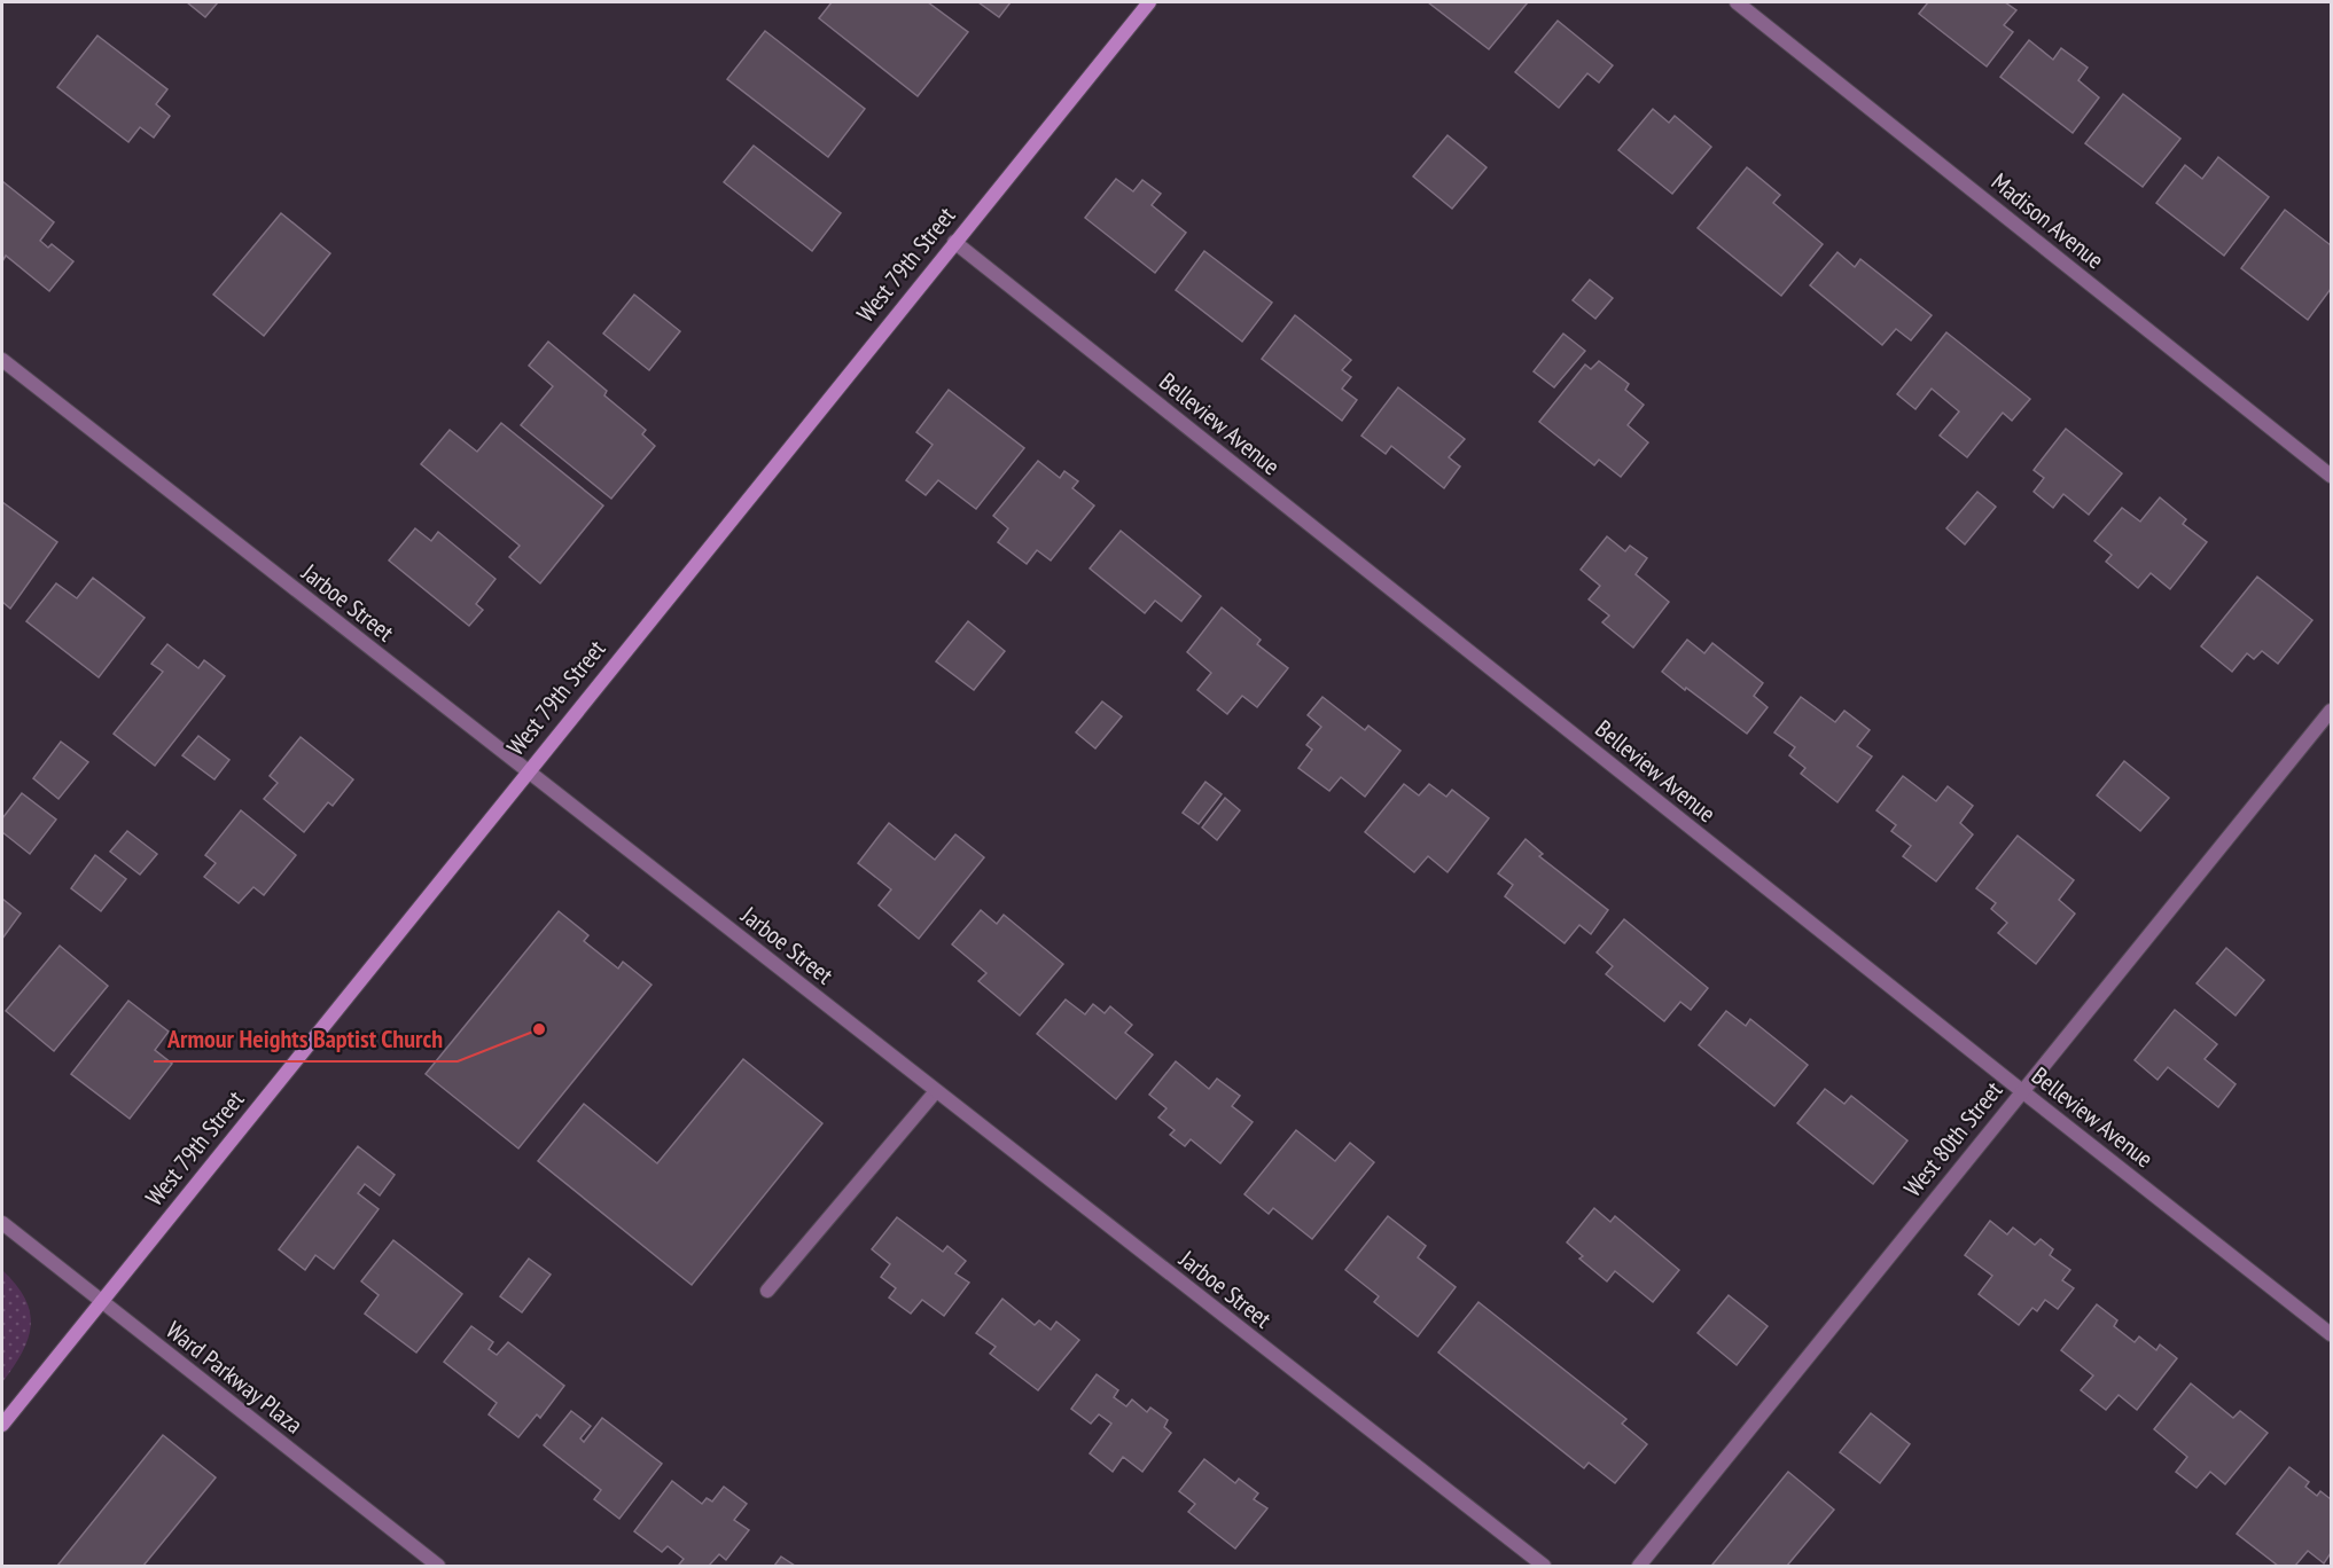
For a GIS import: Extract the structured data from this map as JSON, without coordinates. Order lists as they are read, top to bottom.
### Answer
{
  "streets": {
    "street": [
      "Madison Avenue",
      "West 79th Street",
      "Belleview Avenue",
      "Jarboe Street",
      "West 80th Street",
      "Ward Parkway Plaza"
    ]
  },
  "crossings": [
    ["West 79th Street", "Belleview Avenue"],
    ["West 79th Street", "Jarboe Street"],
    ["West 79th Street", "Ward Parkway Plaza"],
    ["Belleview Avenue", "West 80th Street"]
  ],
  "places": ["Armour Heights Baptist Church"]
}
